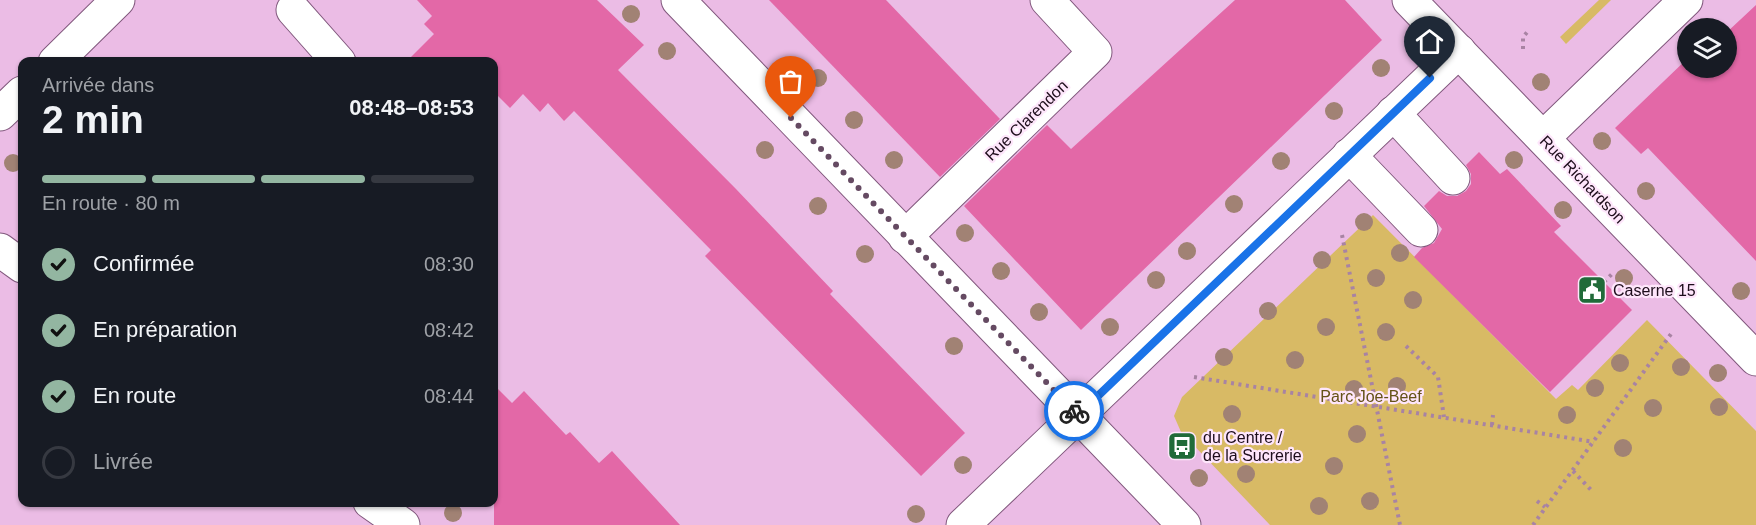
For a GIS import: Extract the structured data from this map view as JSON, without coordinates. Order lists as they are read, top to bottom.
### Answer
{
  "streets": {
    "street": ["Rue Clarendon", "Rue Richardson"]
  },
  "parks": ["Parc Joe-Beef"],
  "places": {
    "public building": ["Caserne 15"],
    "bus stop": ["du Centre / de la Sucrerie"]
  },
  "page": {
    "heading": ["2 min", "Arrivée dans", "08:48–08:53"],
    "bar": "En route · 80 m",
    "list": [
      ["Confirmée", "08:30"],
      ["En préparation", "08:42"],
      ["En route", "08:44"],
      "Livrée"
    ]
  }
}
